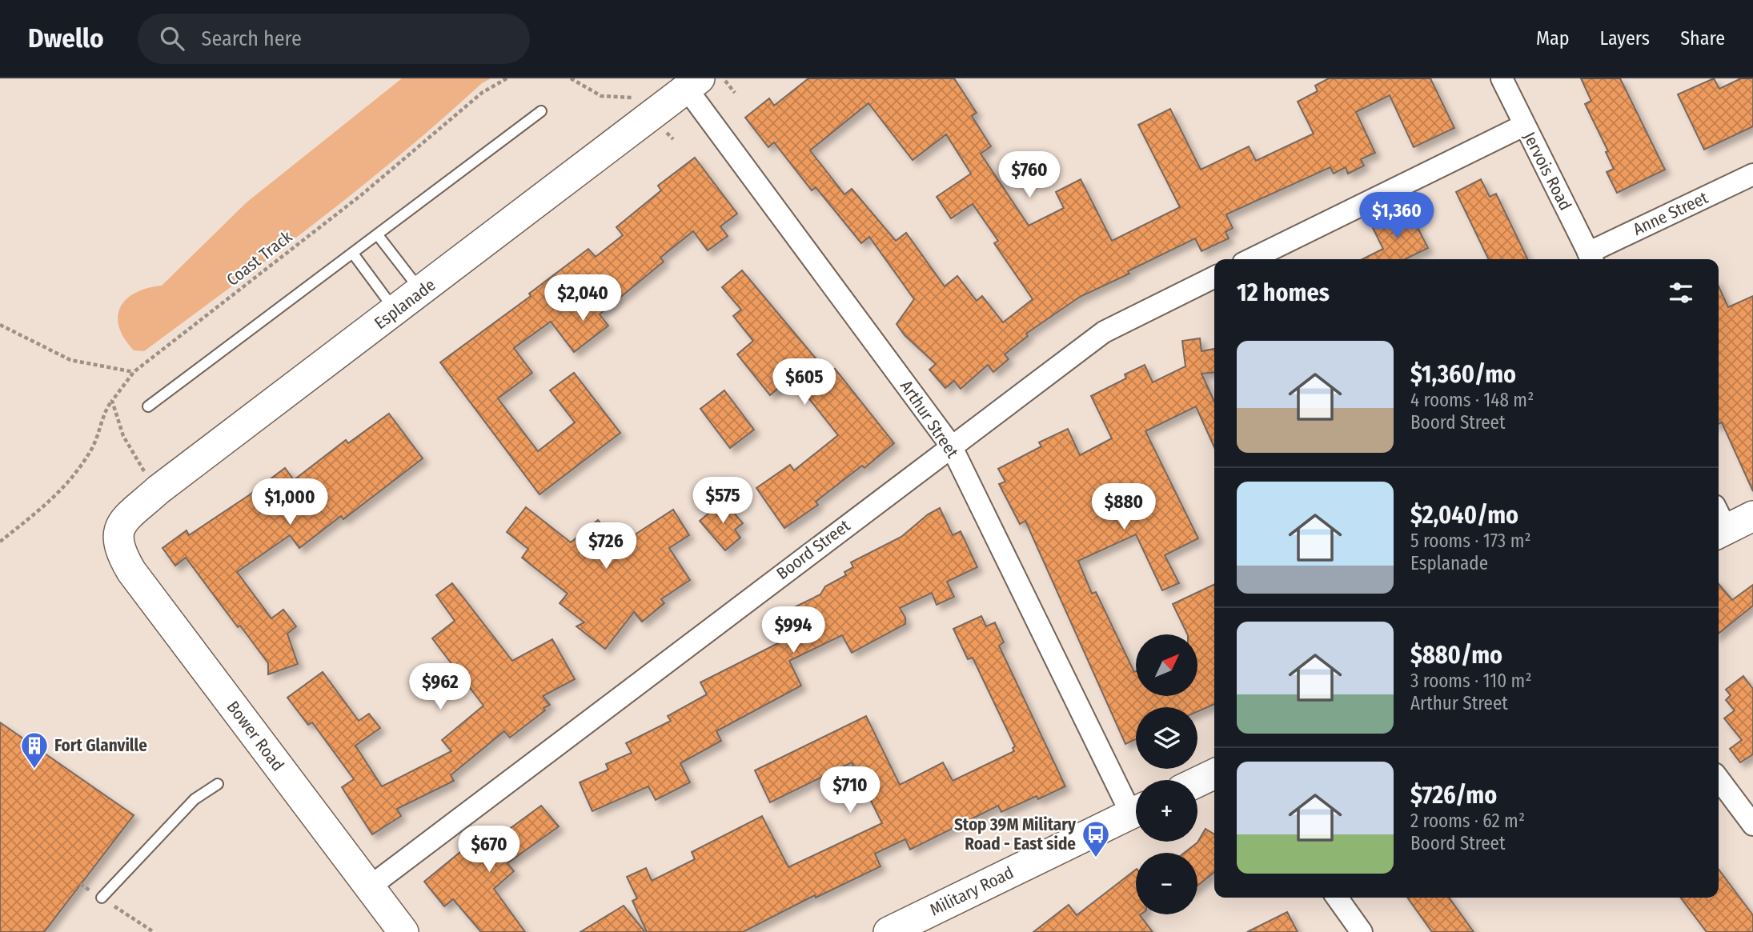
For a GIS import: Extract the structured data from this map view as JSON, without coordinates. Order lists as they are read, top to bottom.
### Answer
{
  "streets": {
    "street": [
      "Jervois Road",
      "Anne Street",
      "Esplanade",
      "Arthur Street",
      "Boord Street",
      "Bower Road",
      "Military Road"
    ],
    "path": ["Coast Track"]
  },
  "crossings": [
    ["Jervois Road", "Anne Street"],
    ["Esplanade", "Arthur Street"],
    ["Esplanade", "Bower Road"],
    ["Arthur Street", "Boord Street"],
    ["Boord Street", "Bower Road"]
  ],
  "places": {
    "building": ["Fort Glanville"],
    "bus stop": ["Stop 39M Military Road - East side"]
  },
  "north": "top right",
  "page": {
    "header": "Dwello",
    "search": "Search here",
    "nav": ["Map", "Layers", "Share"],
    "price": [
      "$760",
      "$1,360",
      "$2,040",
      "$605",
      "$575",
      "$1,000",
      "$880",
      "$726",
      "$994",
      "$962",
      "$710",
      "$670"
    ],
    "heading": "12 homes",
    "list": [
      {
        "name": "$1,360/mo",
        "note": "4 rooms · 148 m² · Boord Street"
      },
      {
        "name": "$2,040/mo",
        "note": "5 rooms · 173 m² · Esplanade"
      },
      {
        "name": "$880/mo",
        "note": "3 rooms · 110 m² · Arthur Street"
      },
      {
        "name": "$726/mo",
        "note": "2 rooms · 62 m² · Boord Street"
      }
    ],
    "map_buttons": ["+", "−"]
  }
}
